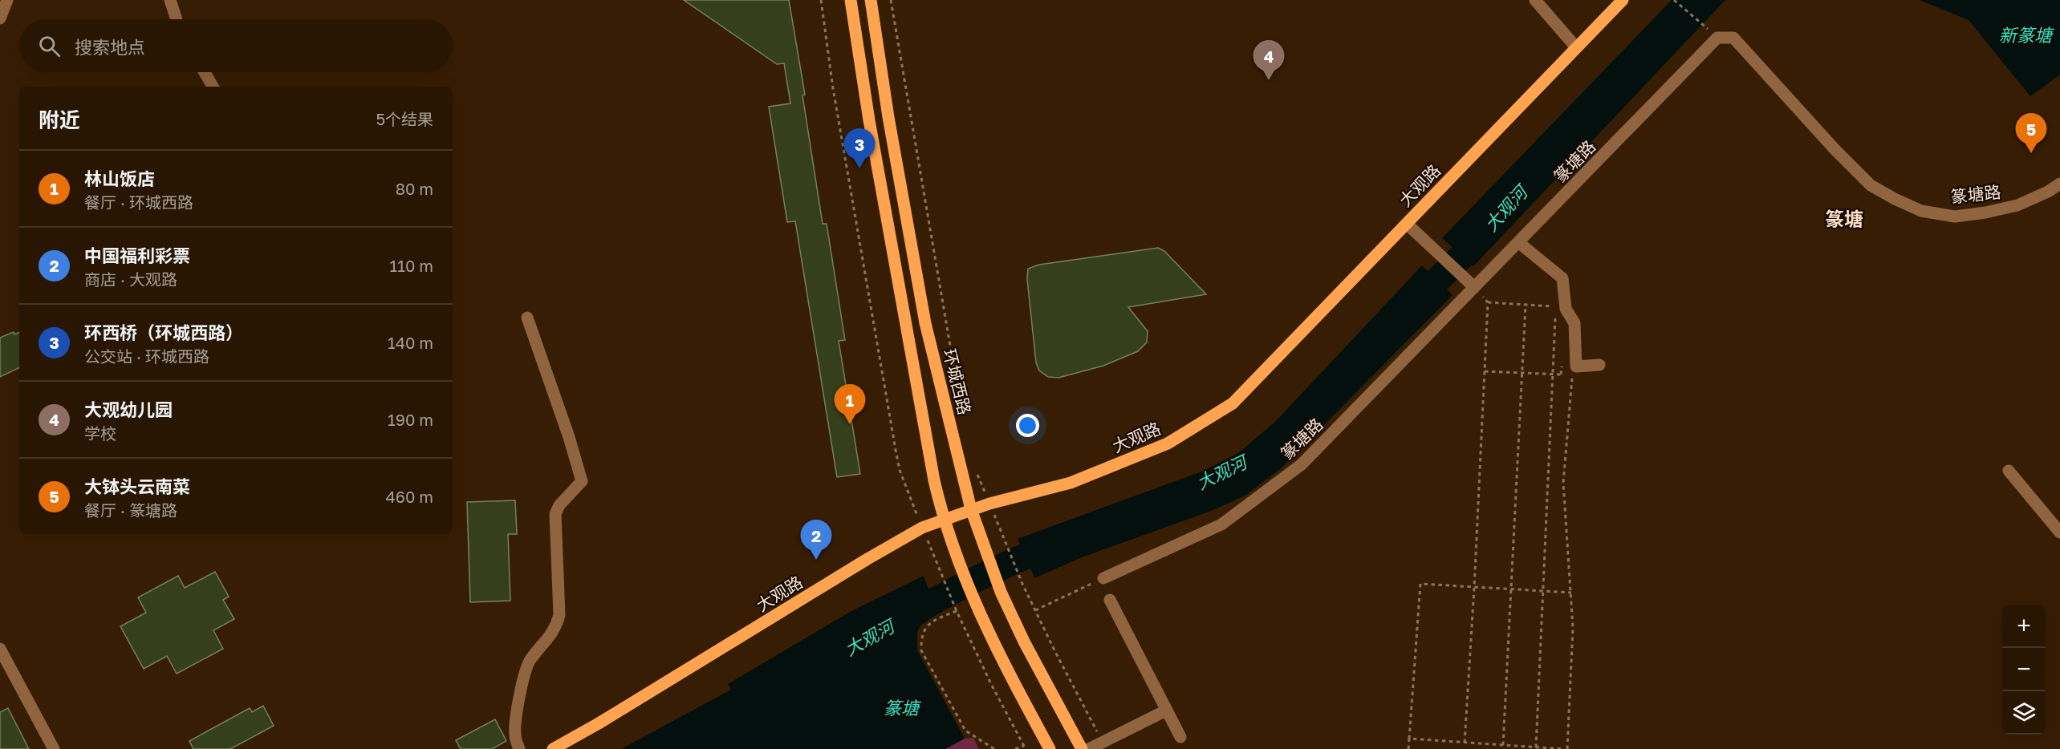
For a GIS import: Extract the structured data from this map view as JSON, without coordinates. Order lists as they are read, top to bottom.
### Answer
{
  "streets": {
    "main road": ["大观路", "环城西路"],
    "street": ["篆塘路"]
  },
  "crossings": [
    ["大观路", "环城西路"]
  ],
  "districts": ["篆塘"],
  "water": ["新篆塘", "大观河", "篆塘"],
  "page": {
    "search": "搜索地点",
    "pins": [
      "4",
      "5",
      "3",
      "1",
      "2"
    ],
    "heading": ["附近", "5个结果"],
    "list": [
      {
        "mark": "1",
        "name": "林山饭店",
        "note": "餐厅 · 环城西路",
        "value": "80 m"
      },
      {
        "mark": "2",
        "name": "中国福利彩票",
        "note": "商店 · 大观路",
        "value": "110 m"
      },
      {
        "mark": "3",
        "name": "环西桥（环城西路）",
        "note": "公交站 · 环城西路",
        "value": "140 m"
      },
      {
        "mark": "4",
        "name": "大观幼儿园",
        "note": "学校",
        "value": "190 m"
      },
      {
        "mark": "5",
        "name": "大钵头云南菜",
        "note": "餐厅 · 篆塘路",
        "value": "460 m"
      }
    ],
    "map_buttons": ["+", "−"]
  }
}
